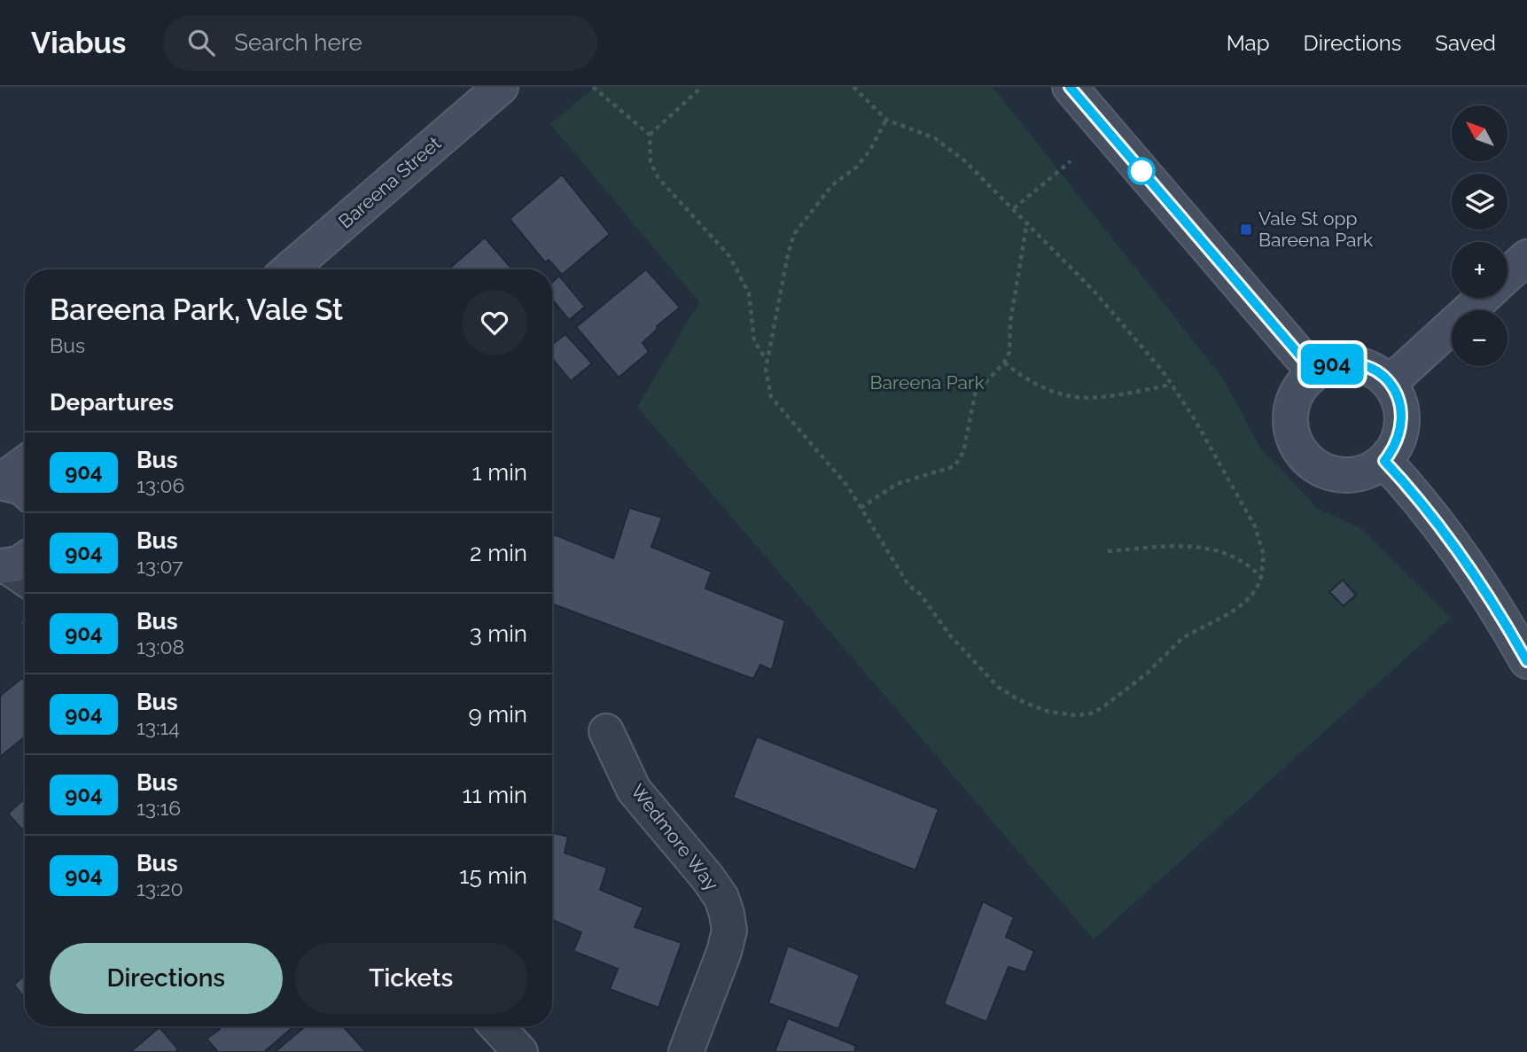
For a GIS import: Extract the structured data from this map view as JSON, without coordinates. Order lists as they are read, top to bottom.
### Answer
{
  "streets": {
    "main road": ["Bareena Street"],
    "street": ["Wedmore Way"]
  },
  "parks": ["Bareena Park"],
  "places": {
    "transit": ["Vale St opp Bareena Park"]
  },
  "lines": ["bus line 904"],
  "north": "top left",
  "page": {
    "header": "Viabus",
    "search": "Search here",
    "nav": ["Map", "Directions", "Saved"],
    "on_map": "904",
    "map_buttons": ["+", "−"],
    "heading": [
      ["Bareena Park, Vale St", "Bus"],
      "Departures"
    ],
    "list": [
      {
        "mark": "904",
        "name": "Bus",
        "note": "13:06",
        "value": "1 min"
      },
      {
        "mark": "904",
        "name": "Bus",
        "note": "13:07",
        "value": "2 min"
      },
      {
        "mark": "904",
        "name": "Bus",
        "note": "13:08",
        "value": "3 min"
      },
      {
        "mark": "904",
        "name": "Bus",
        "note": "13:14",
        "value": "9 min"
      },
      {
        "mark": "904",
        "name": "Bus",
        "note": "13:16",
        "value": "11 min"
      },
      {
        "mark": "904",
        "name": "Bus",
        "note": "13:20",
        "value": "15 min"
      }
    ],
    "buttons": ["Directions", "Tickets"]
  }
}
